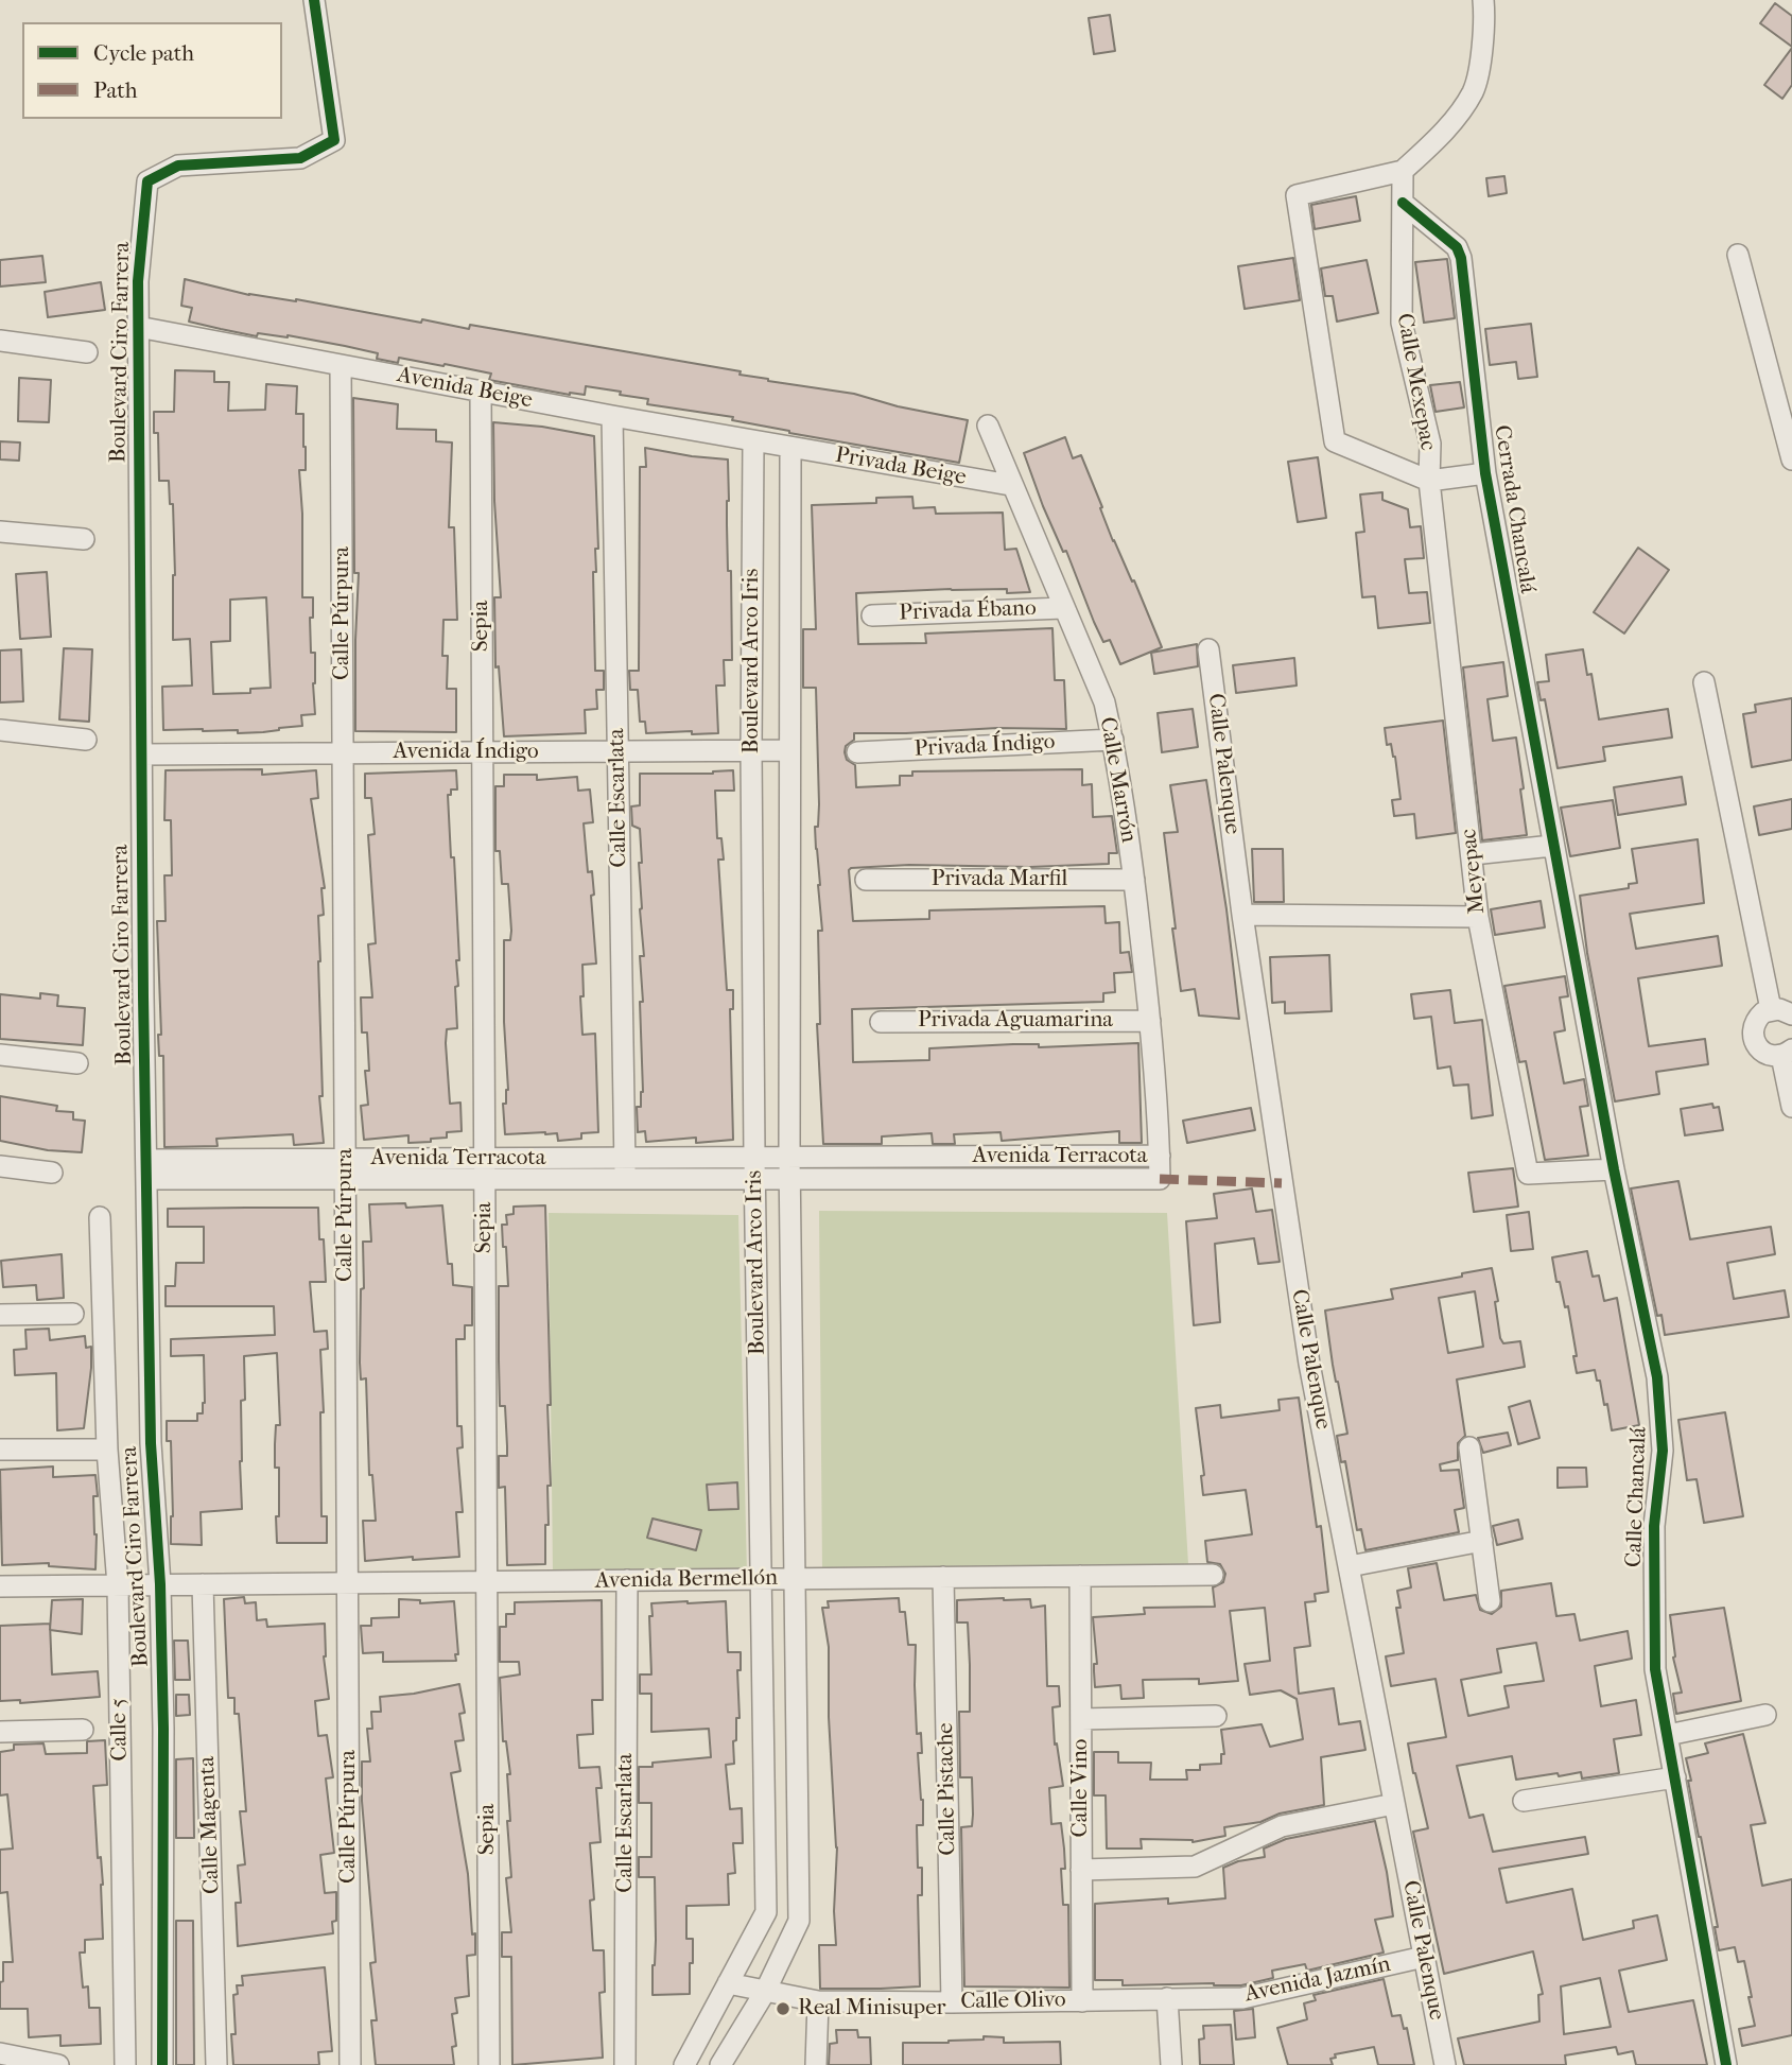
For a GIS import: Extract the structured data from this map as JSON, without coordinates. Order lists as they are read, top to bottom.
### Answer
{
  "streets": {
    "street": [
      "Boulevard Ciro Farrera",
      "Calle Mexepac",
      "Avenida Beige",
      "Privada Beige",
      "Cerrada Chancalá",
      "Privada Ébano",
      "Calle Púrpura",
      "Sepia",
      "Boulevard Arco Iris",
      "Privada Índigo",
      "Avenida Índigo",
      "Calle Palenque",
      "Calle Marrón",
      "Calle Escarlata",
      "Meyepac",
      "Privada Marfil",
      "Privada Aguamarina",
      "Avenida Terracota",
      "Calle Chancalá",
      "Avenida Bermellón",
      "Calle 5",
      "Calle Vino",
      "Calle Pistache",
      "Calle Magenta",
      "Avenida Jazmín",
      "Calle Olivo"
    ]
  },
  "crossings": [
    ["Boulevard Ciro Farrera", "Avenida Beige"],
    ["Boulevard Ciro Farrera", "Avenida Índigo"],
    ["Boulevard Ciro Farrera", "Avenida Terracota"],
    ["Boulevard Ciro Farrera", "Avenida Bermellón"],
    ["Calle Mexepac", "Cerrada Chancalá"],
    ["Calle Mexepac", "Meyepac"],
    ["Avenida Beige", "Privada Beige"],
    ["Avenida Beige", "Calle Púrpura"],
    ["Avenida Beige", "Sepia"],
    ["Avenida Beige", "Boulevard Arco Iris"],
    ["Avenida Beige", "Calle Escarlata"],
    ["Privada Beige", "Boulevard Arco Iris"],
    ["Privada Beige", "Calle Marrón"],
    ["Cerrada Chancalá", "Calle Chancalá"],
    ["Privada Ébano", "Calle Marrón"],
    ["Calle Púrpura", "Avenida Índigo"],
    ["Calle Púrpura", "Avenida Terracota"],
    ["Calle Púrpura", "Avenida Bermellón"],
    ["Sepia", "Avenida Índigo"],
    ["Sepia", "Avenida Terracota"],
    ["Sepia", "Avenida Bermellón"],
    ["Boulevard Arco Iris", "Avenida Índigo"],
    ["Boulevard Arco Iris", "Avenida Terracota"],
    ["Boulevard Arco Iris", "Avenida Bermellón"],
    ["Boulevard Arco Iris", "Calle Olivo"],
    ["Privada Índigo", "Calle Marrón"],
    ["Avenida Índigo", "Calle Escarlata"],
    ["Calle Palenque", "Avenida Jazmín"],
    ["Calle Marrón", "Privada Marfil"],
    ["Calle Marrón", "Privada Aguamarina"],
    ["Calle Marrón", "Avenida Terracota"],
    ["Calle Escarlata", "Avenida Terracota"],
    ["Calle Escarlata", "Avenida Bermellón"],
    ["Meyepac", "Calle Chancalá"],
    ["Avenida Bermellón", "Calle 5"],
    ["Avenida Bermellón", "Calle Vino"],
    ["Avenida Bermellón", "Calle Pistache"],
    ["Avenida Bermellón", "Calle Magenta"],
    ["Calle Vino", "Calle Olivo"],
    ["Calle Pistache", "Calle Olivo"],
    ["Avenida Jazmín", "Calle Olivo"]
  ],
  "places": ["Real Minisuper"],
  "legend": ["Cycle path", "Path"]
}
